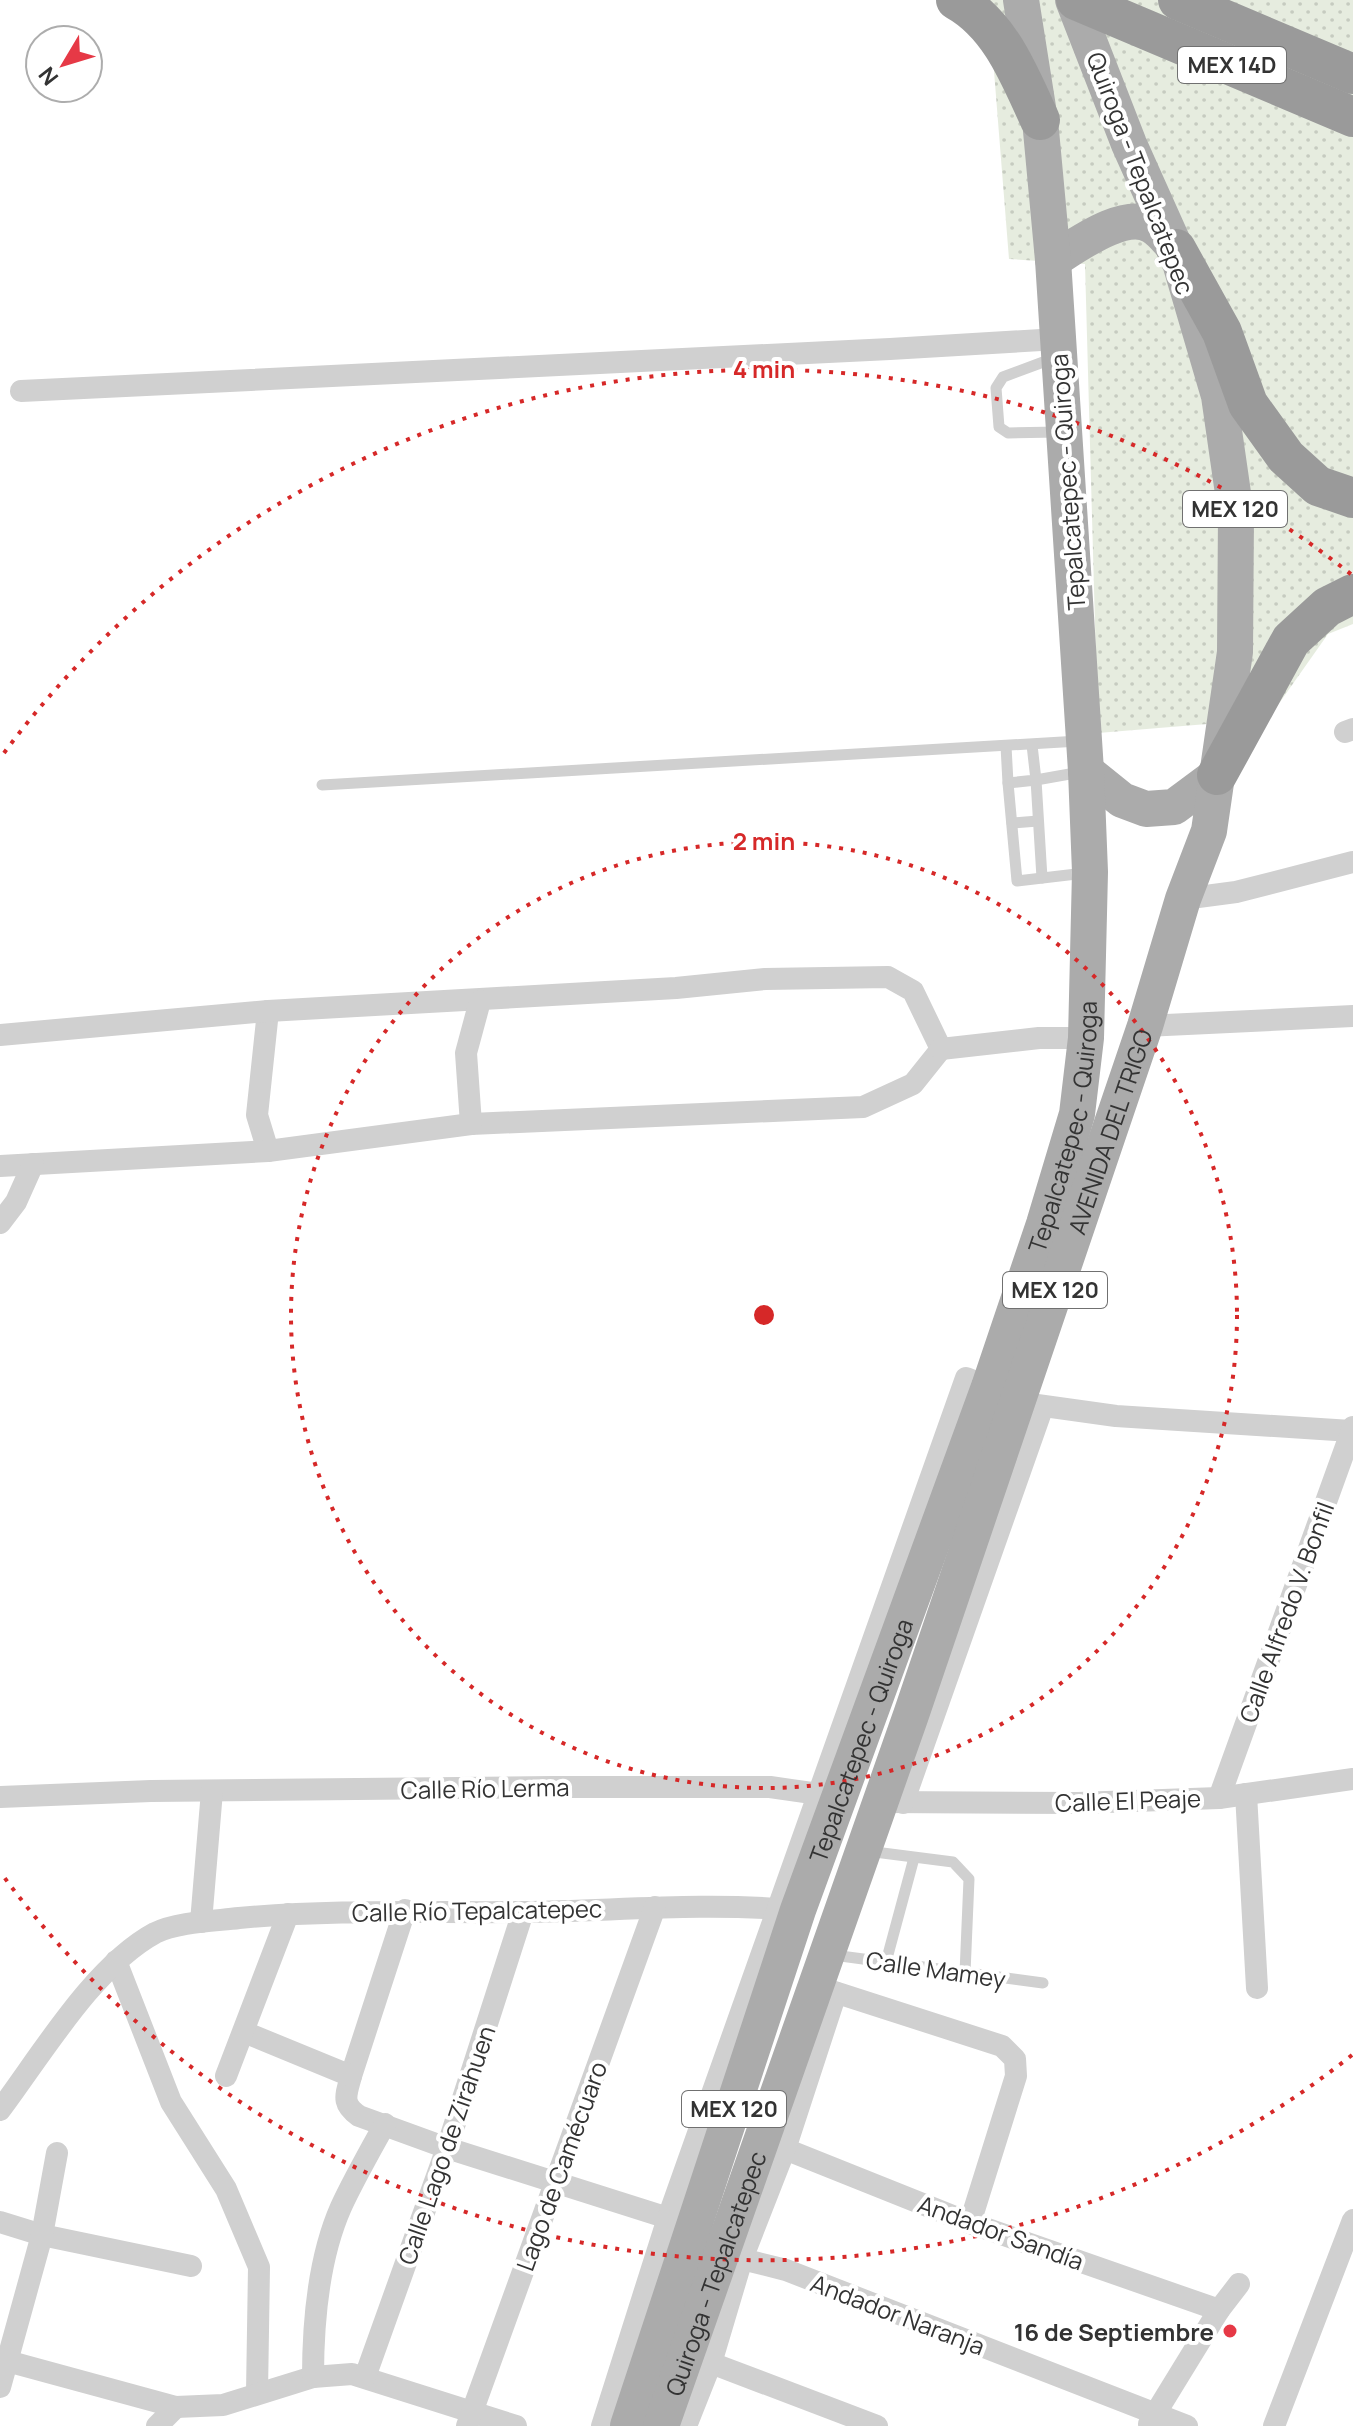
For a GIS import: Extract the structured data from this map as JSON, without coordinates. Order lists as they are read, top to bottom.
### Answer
{
  "streets": {
    "highway": ["MEX 14D"],
    "main road": [
      "Quiroga - Tepalcatepec",
      "Tepalcatepec - Quiroga",
      "MEX 120",
      "AVENIDA DEL TRIGO"
    ],
    "street": [
      "Calle Alfredo V. Bonfil",
      "Calle Río Lerma",
      "Calle El Peaje",
      "Calle Río Tepalcatepec",
      "Calle Lago de Zirahuen",
      "Lago de Camécuaro",
      "Andador Sandía",
      "Andador Naranja"
    ],
    "lane": ["Calle Mamey"]
  },
  "crossings": [
    ["MEX 14D", "Quiroga - Tepalcatepec"],
    ["Quiroga - Tepalcatepec", "MEX 120"],
    ["Quiroga - Tepalcatepec", "AVENIDA DEL TRIGO"],
    ["Quiroga - Tepalcatepec", "Calle El Peaje"],
    ["Quiroga - Tepalcatepec", "Calle Mamey"],
    ["Tepalcatepec - Quiroga", "MEX 120"],
    ["Tepalcatepec - Quiroga", "AVENIDA DEL TRIGO"],
    ["Tepalcatepec - Quiroga", "Calle Río Tepalcatepec"],
    ["MEX 120", "Calle El Peaje"],
    ["Calle Alfredo V. Bonfil", "Calle El Peaje"],
    ["Calle Río Tepalcatepec", "Calle Lago de Zirahuen"],
    ["Calle Río Tepalcatepec", "Lago de Camécuaro"]
  ],
  "places": ["16 de Septiembre"],
  "north": "bottom left",
  "rings": ["4 min", "2 min"]
}
